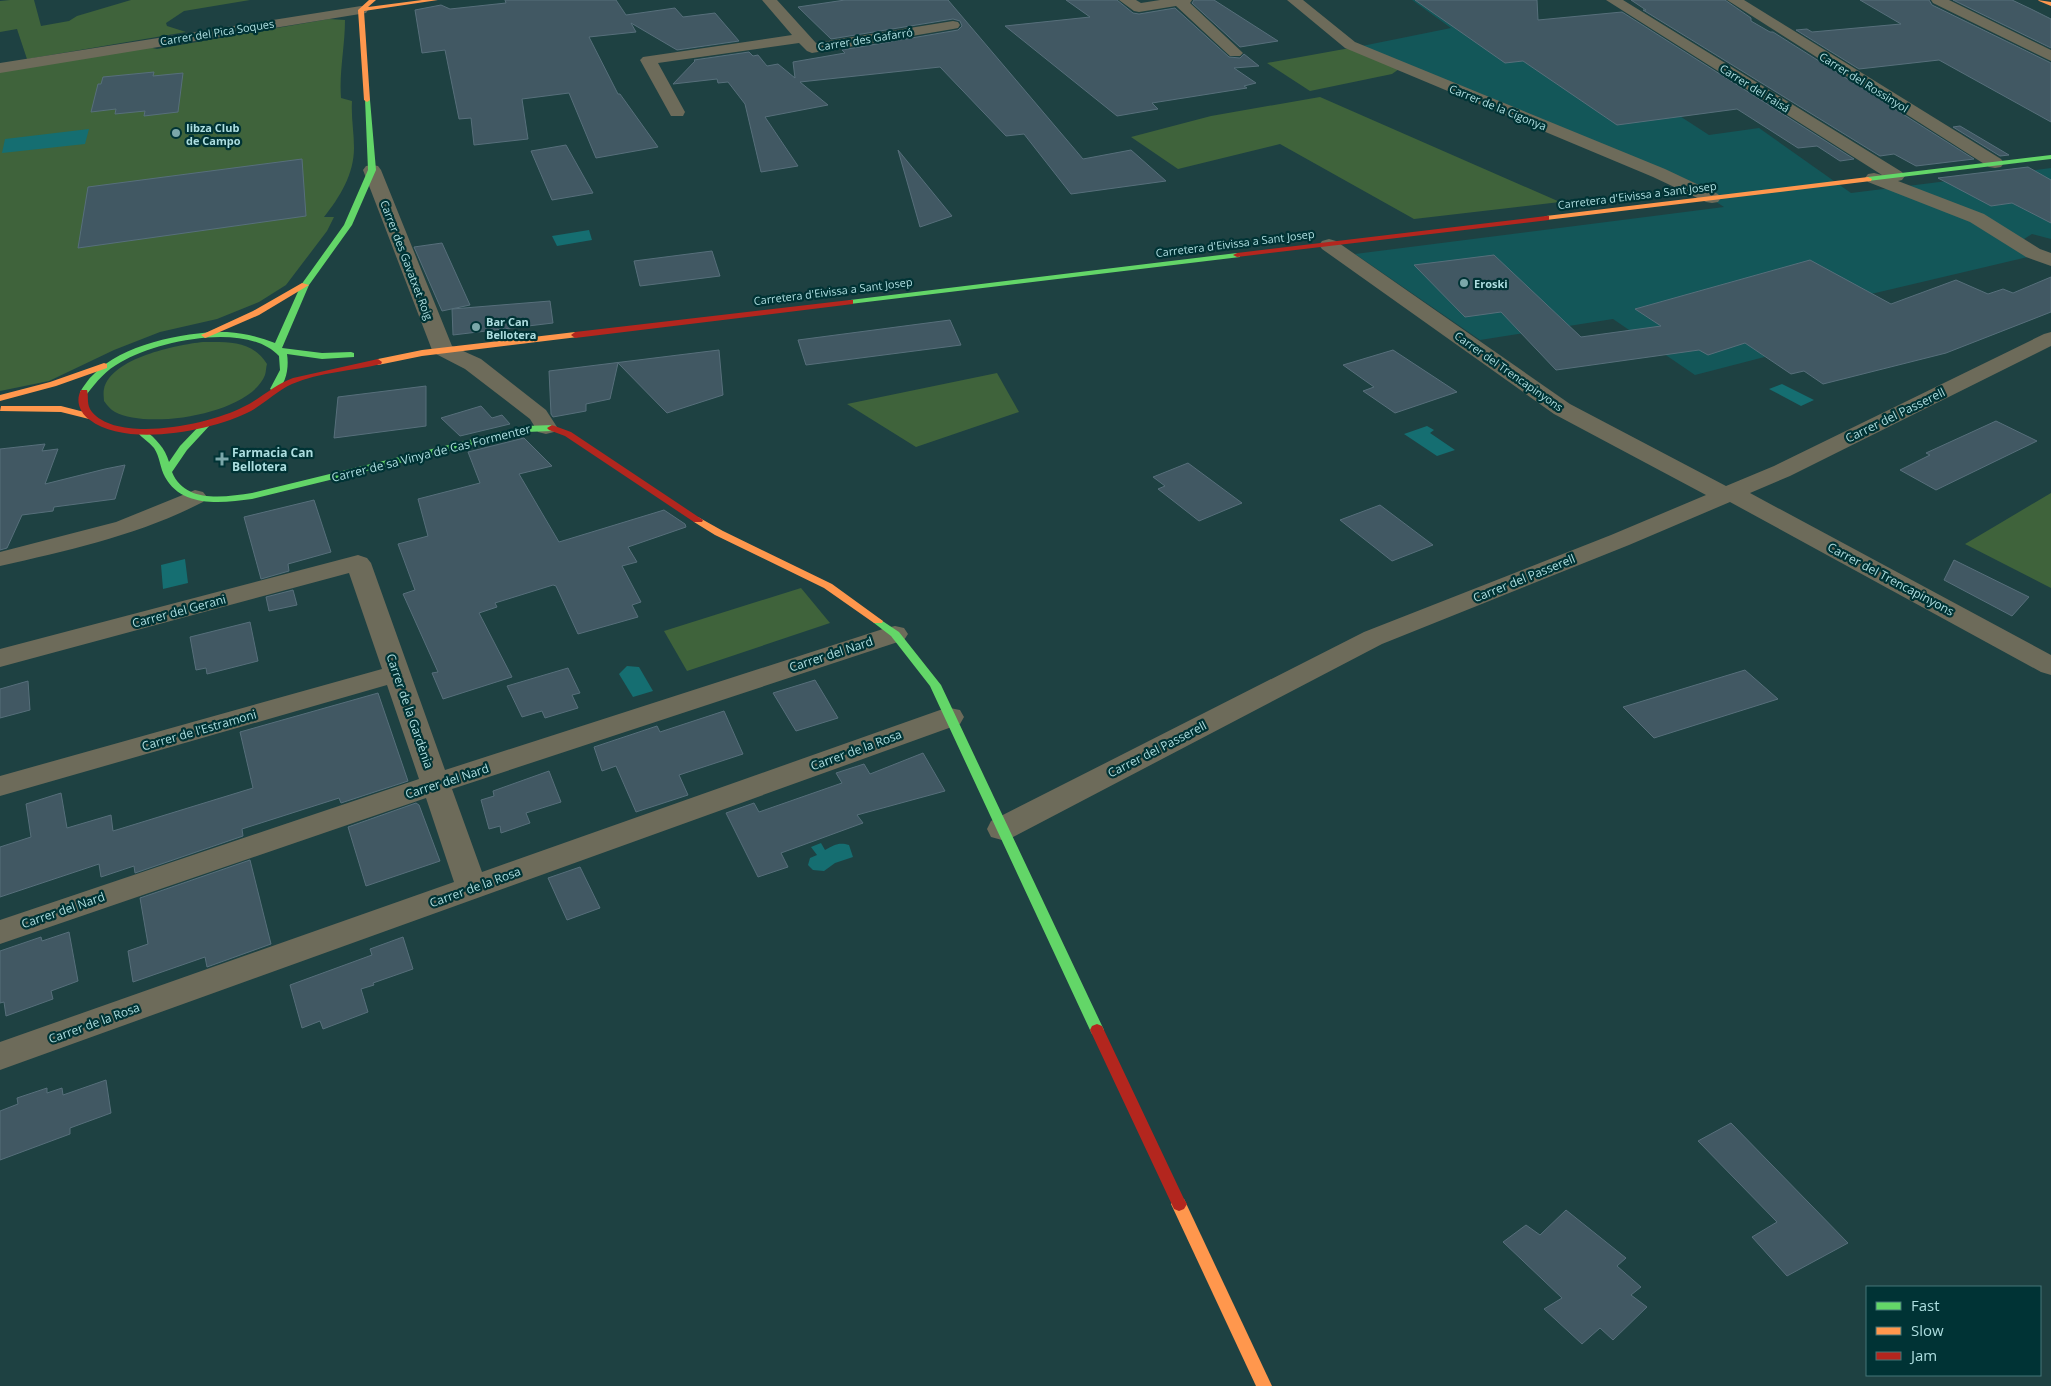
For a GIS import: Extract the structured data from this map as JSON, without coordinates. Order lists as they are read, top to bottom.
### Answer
{
  "streets": {
    "main road": [
      "Carrer del Pica Soques",
      "Carretera d'Eivissa a Sant Josep",
      "Carrer des Gavatxet Roig",
      "Carrer de sa Vinya de Cas Formenter"
    ],
    "street": [
      "Carrer des Gafarró",
      "Carrer del Rossinyol",
      "Carrer del Faisá",
      "Carrer de la Cigonya",
      "Carrer del Trencapinyons",
      "Carrer del Passerell",
      "Carrer del Gerani",
      "Carrer del Nard",
      "Carrer de la Gardènia",
      "Carrer de l'Estramoni",
      "Carrer de la Rosa"
    ]
  },
  "crossings": [
    ["Carrer del Pica Soques", "Carrer des Gavatxet Roig"],
    ["Carrer del Rossinyol", "Carretera d'Eivissa a Sant Josep"],
    ["Carrer del Faisá", "Carretera d'Eivissa a Sant Josep"],
    ["Carrer de la Cigonya", "Carretera d'Eivissa a Sant Josep"],
    ["Carretera d'Eivissa a Sant Josep", "Carrer des Gavatxet Roig"],
    ["Carretera d'Eivissa a Sant Josep", "Carrer del Trencapinyons"],
    ["Carrer del Trencapinyons", "Carrer del Passerell"],
    ["Carrer del Gerani", "Carrer de la Gardènia"],
    ["Carrer del Nard", "Carrer de la Gardènia"],
    ["Carrer de la Gardènia", "Carrer de l'Estramoni"],
    ["Carrer de la Gardènia", "Carrer de la Rosa"]
  ],
  "places": {
    "other": ["Iibza Club de Campo", "Eroski", "Bar Can Bellotera"],
    "health": ["Farmacia Can Bellotera"]
  },
  "legend": ["Fast", "Slow", "Jam"]
}
